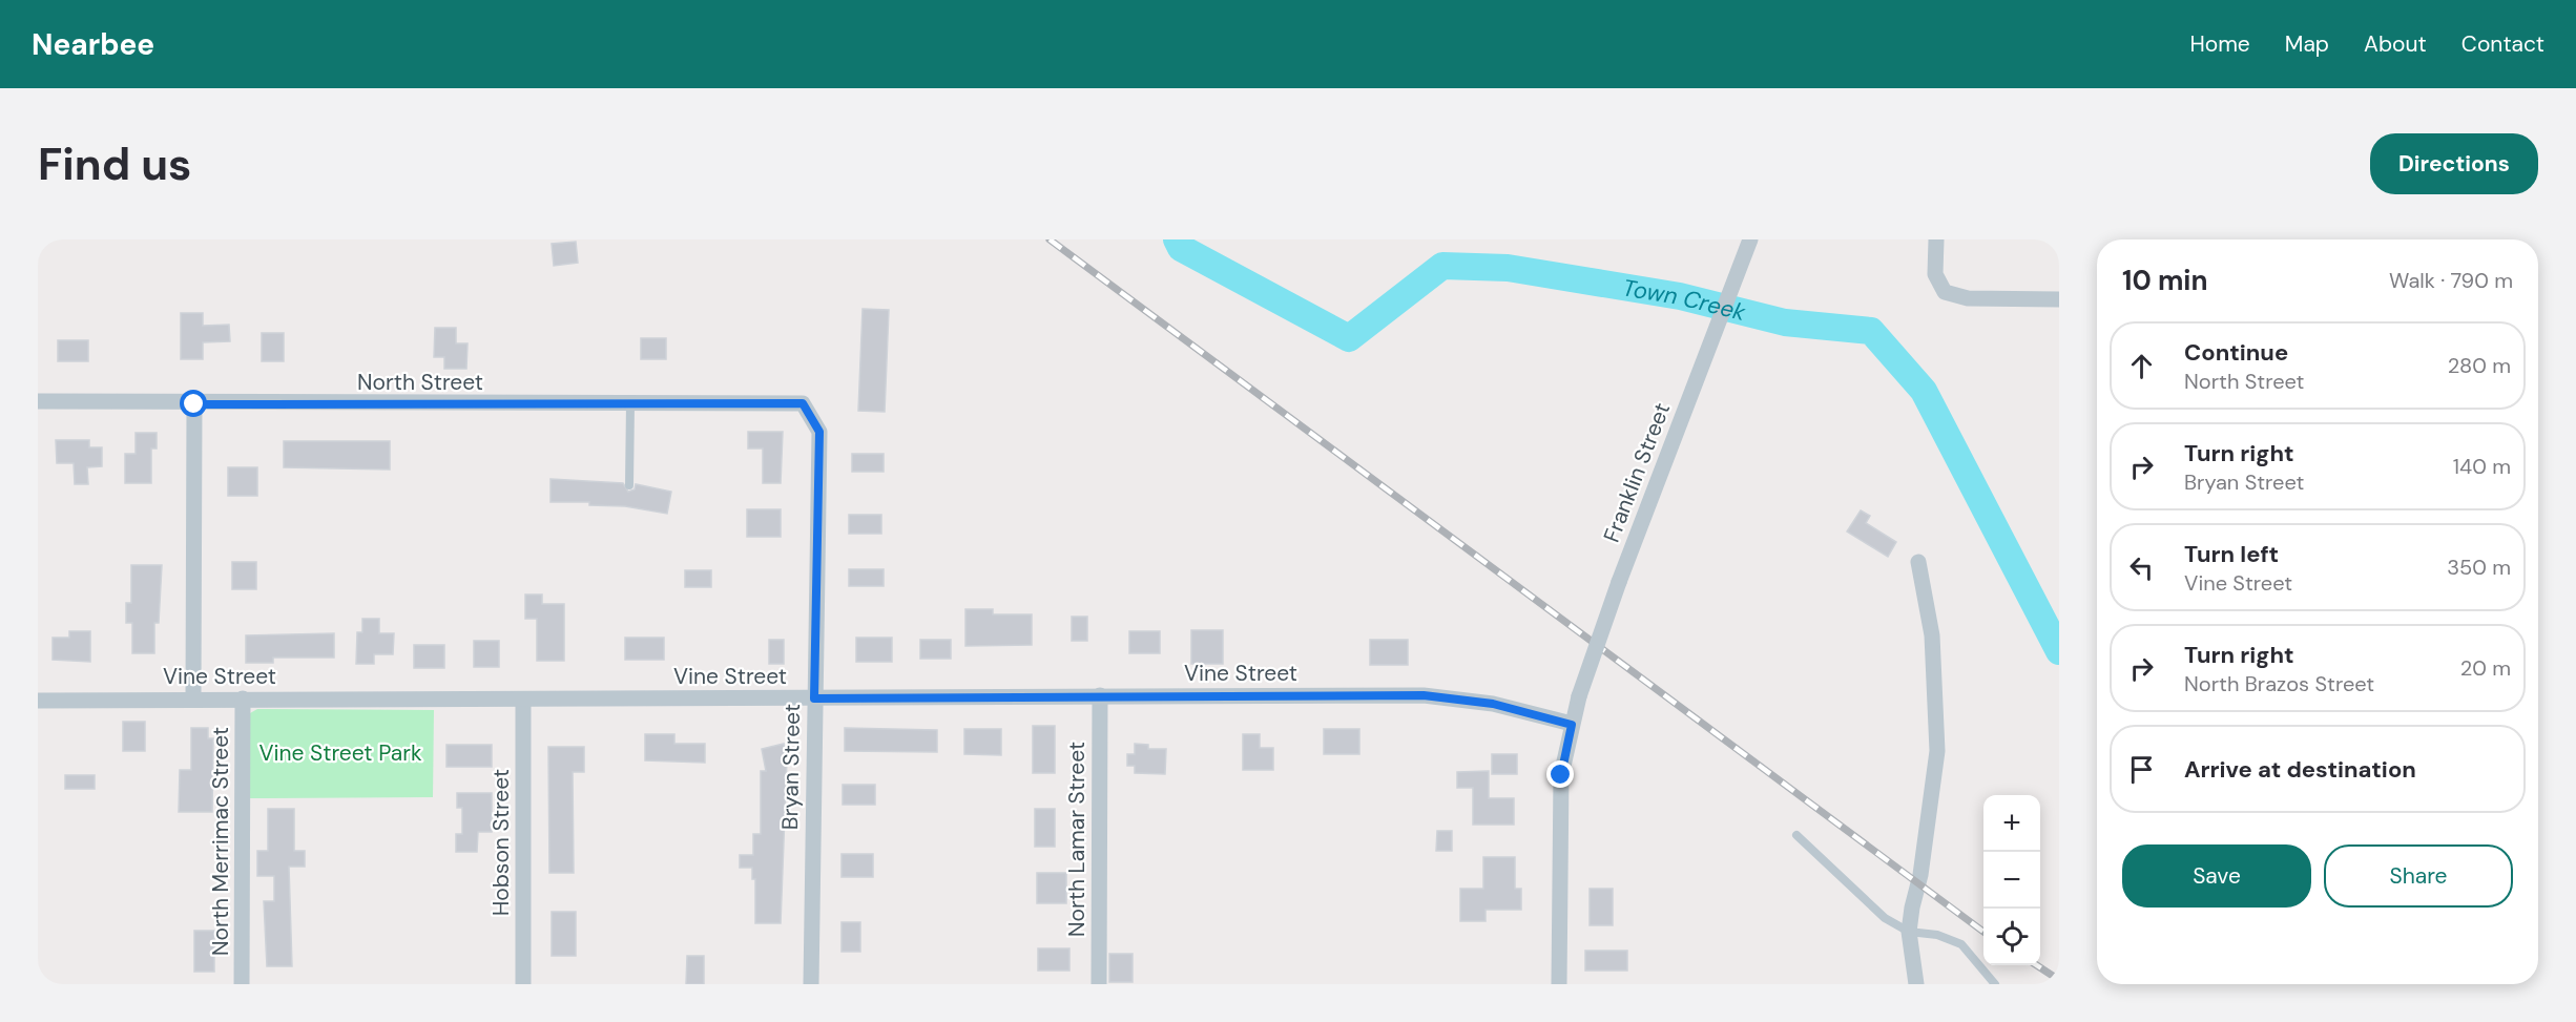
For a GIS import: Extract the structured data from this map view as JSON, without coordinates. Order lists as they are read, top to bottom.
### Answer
{
  "streets": {
    "street": [
      "North Street",
      "Franklin Street",
      "Vine Street",
      "Bryan Street",
      "North Lamar Street",
      "North Merrimac Street",
      "Hobson Street"
    ]
  },
  "crossings": [
    ["North Street", "Bryan Street"],
    ["North Street", "North Merrimac Street"],
    ["Franklin Street", "Vine Street"],
    ["Vine Street", "Bryan Street"],
    ["Vine Street", "North Lamar Street"],
    ["Vine Street", "North Merrimac Street"],
    ["Vine Street", "Hobson Street"]
  ],
  "water": ["Town Creek"],
  "parks": ["Vine Street Park"],
  "page": {
    "header": "Nearbee",
    "nav": [
      "Home",
      "Map",
      "About",
      "Contact"
    ],
    "buttons": [
      "Directions",
      ["Save", "Share"]
    ],
    "title": "Find us",
    "heading": ["10 min", "Walk · 790 m"],
    "list": [
      ["Continue", "North Street", "280 m"],
      ["Turn right", "Bryan Street", "140 m"],
      ["Turn left", "Vine Street", "350 m"],
      ["Turn right", "North Brazos Street", "20 m"],
      "Arrive at destination"
    ],
    "map_buttons": ["+", "−"]
  }
}
